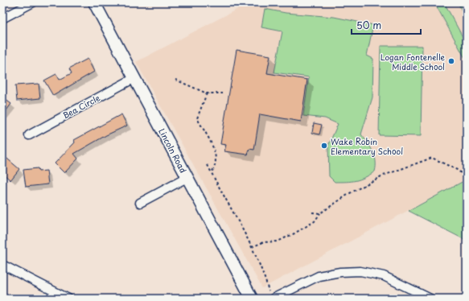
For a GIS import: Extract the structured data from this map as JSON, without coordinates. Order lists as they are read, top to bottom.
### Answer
{
  "streets": {
    "main road": ["Lincoln Road"],
    "street": ["Bea Circle"]
  },
  "crossings": [
    ["Bea Circle", "Lincoln Road"]
  ],
  "places": ["Logan Fontenelle Middle School", "Wake Robin Elementary School"],
  "scale_bar": "50 m"
}
